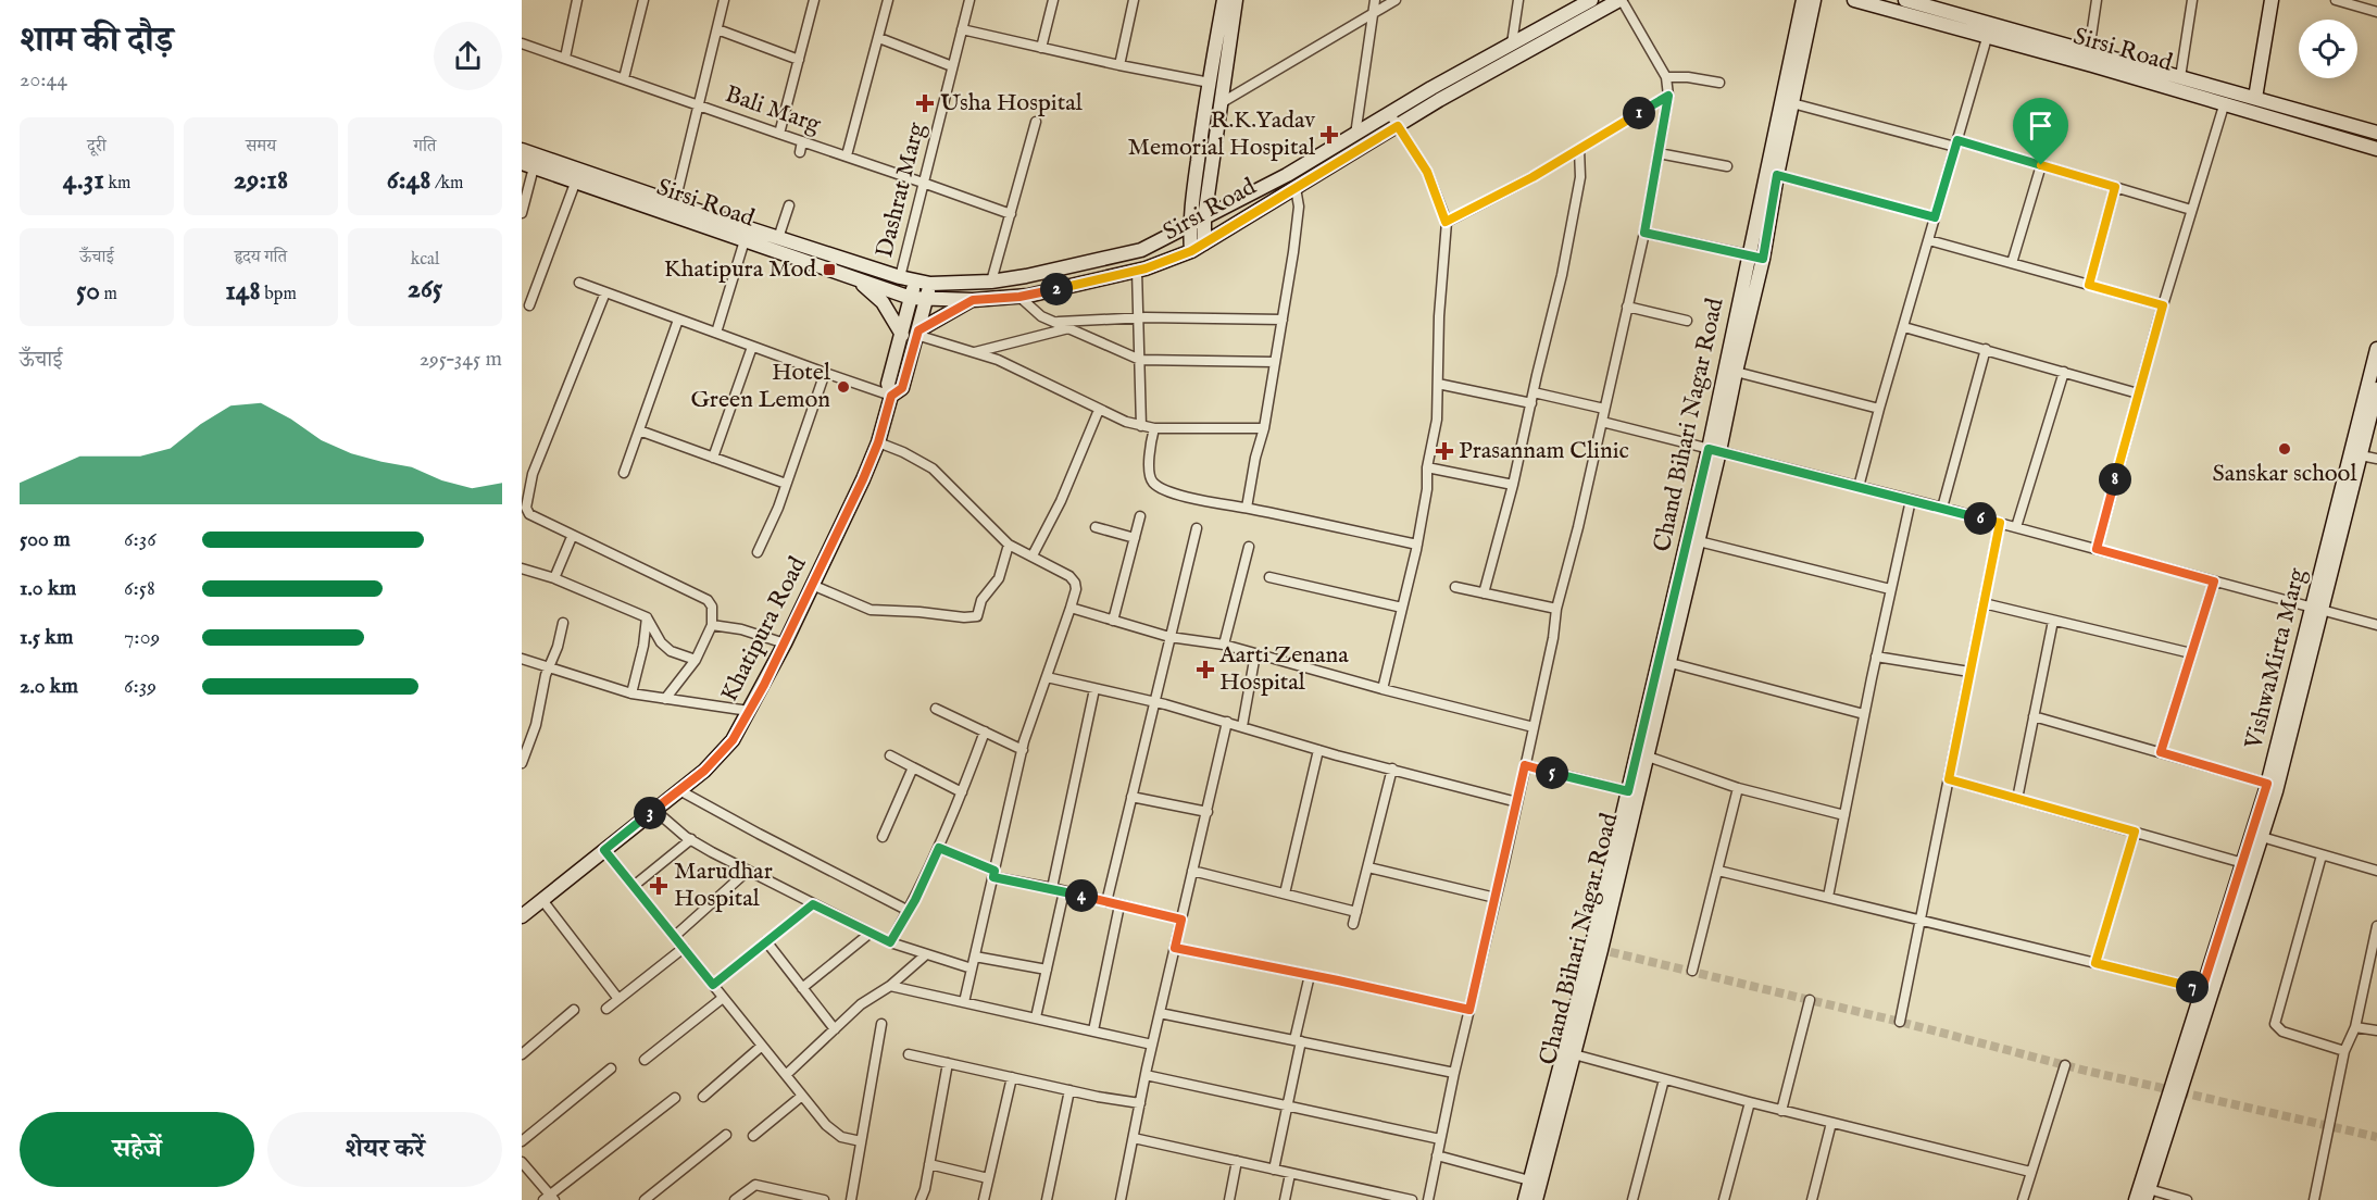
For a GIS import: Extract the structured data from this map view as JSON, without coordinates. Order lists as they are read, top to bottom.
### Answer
{
  "streets": {
    "street": [
      "Sirsi Road",
      "Bali Marg",
      "Dashrat Marg",
      "Chand Bihari Nagar Road",
      "Khatipura Road",
      "VishwaMirta Marg"
    ]
  },
  "crossings": [
    ["Sirsi Road", "Dashrat Marg"],
    ["Sirsi Road", "Khatipura Road"],
    ["Bali Marg", "Dashrat Marg"]
  ],
  "places": {
    "health": [
      "Usha Hospital",
      "R.K.Yadav Memorial Hospital",
      "Prasannam Clinic",
      "Aarti Zenana Hospital",
      "Marudhar Hospital"
    ],
    "transit": ["Khatipura Mod"],
    "other": ["Hotel Green Lemon", "Sanskar school"]
  },
  "page": {
    "heading": ["शाम की दौड़", "20:44"],
    "pins": [
      "1",
      "2",
      "8",
      "6",
      "5",
      "3",
      "4",
      "7"
    ],
    "stats": [
      ["दूरी", "4.31 km"],
      ["समय", "29:18"],
      ["गति", "6:48 /km"],
      ["ऊँचाई", "50 m"],
      ["हृदय गति", "148 bpm"],
      ["kcal", "265"]
    ],
    "chart": ["ऊँचाई", "295–345 m"],
    "list": [
      {
        "name": "500 m",
        "note": "6:36"
      },
      {
        "name": "1.0 km",
        "note": "6:58"
      },
      {
        "name": "1.5 km",
        "note": "7:09"
      },
      {
        "name": "2.0 km",
        "note": "6:39"
      }
    ],
    "buttons": ["सहेजें", "शेयर करें"]
  }
}
